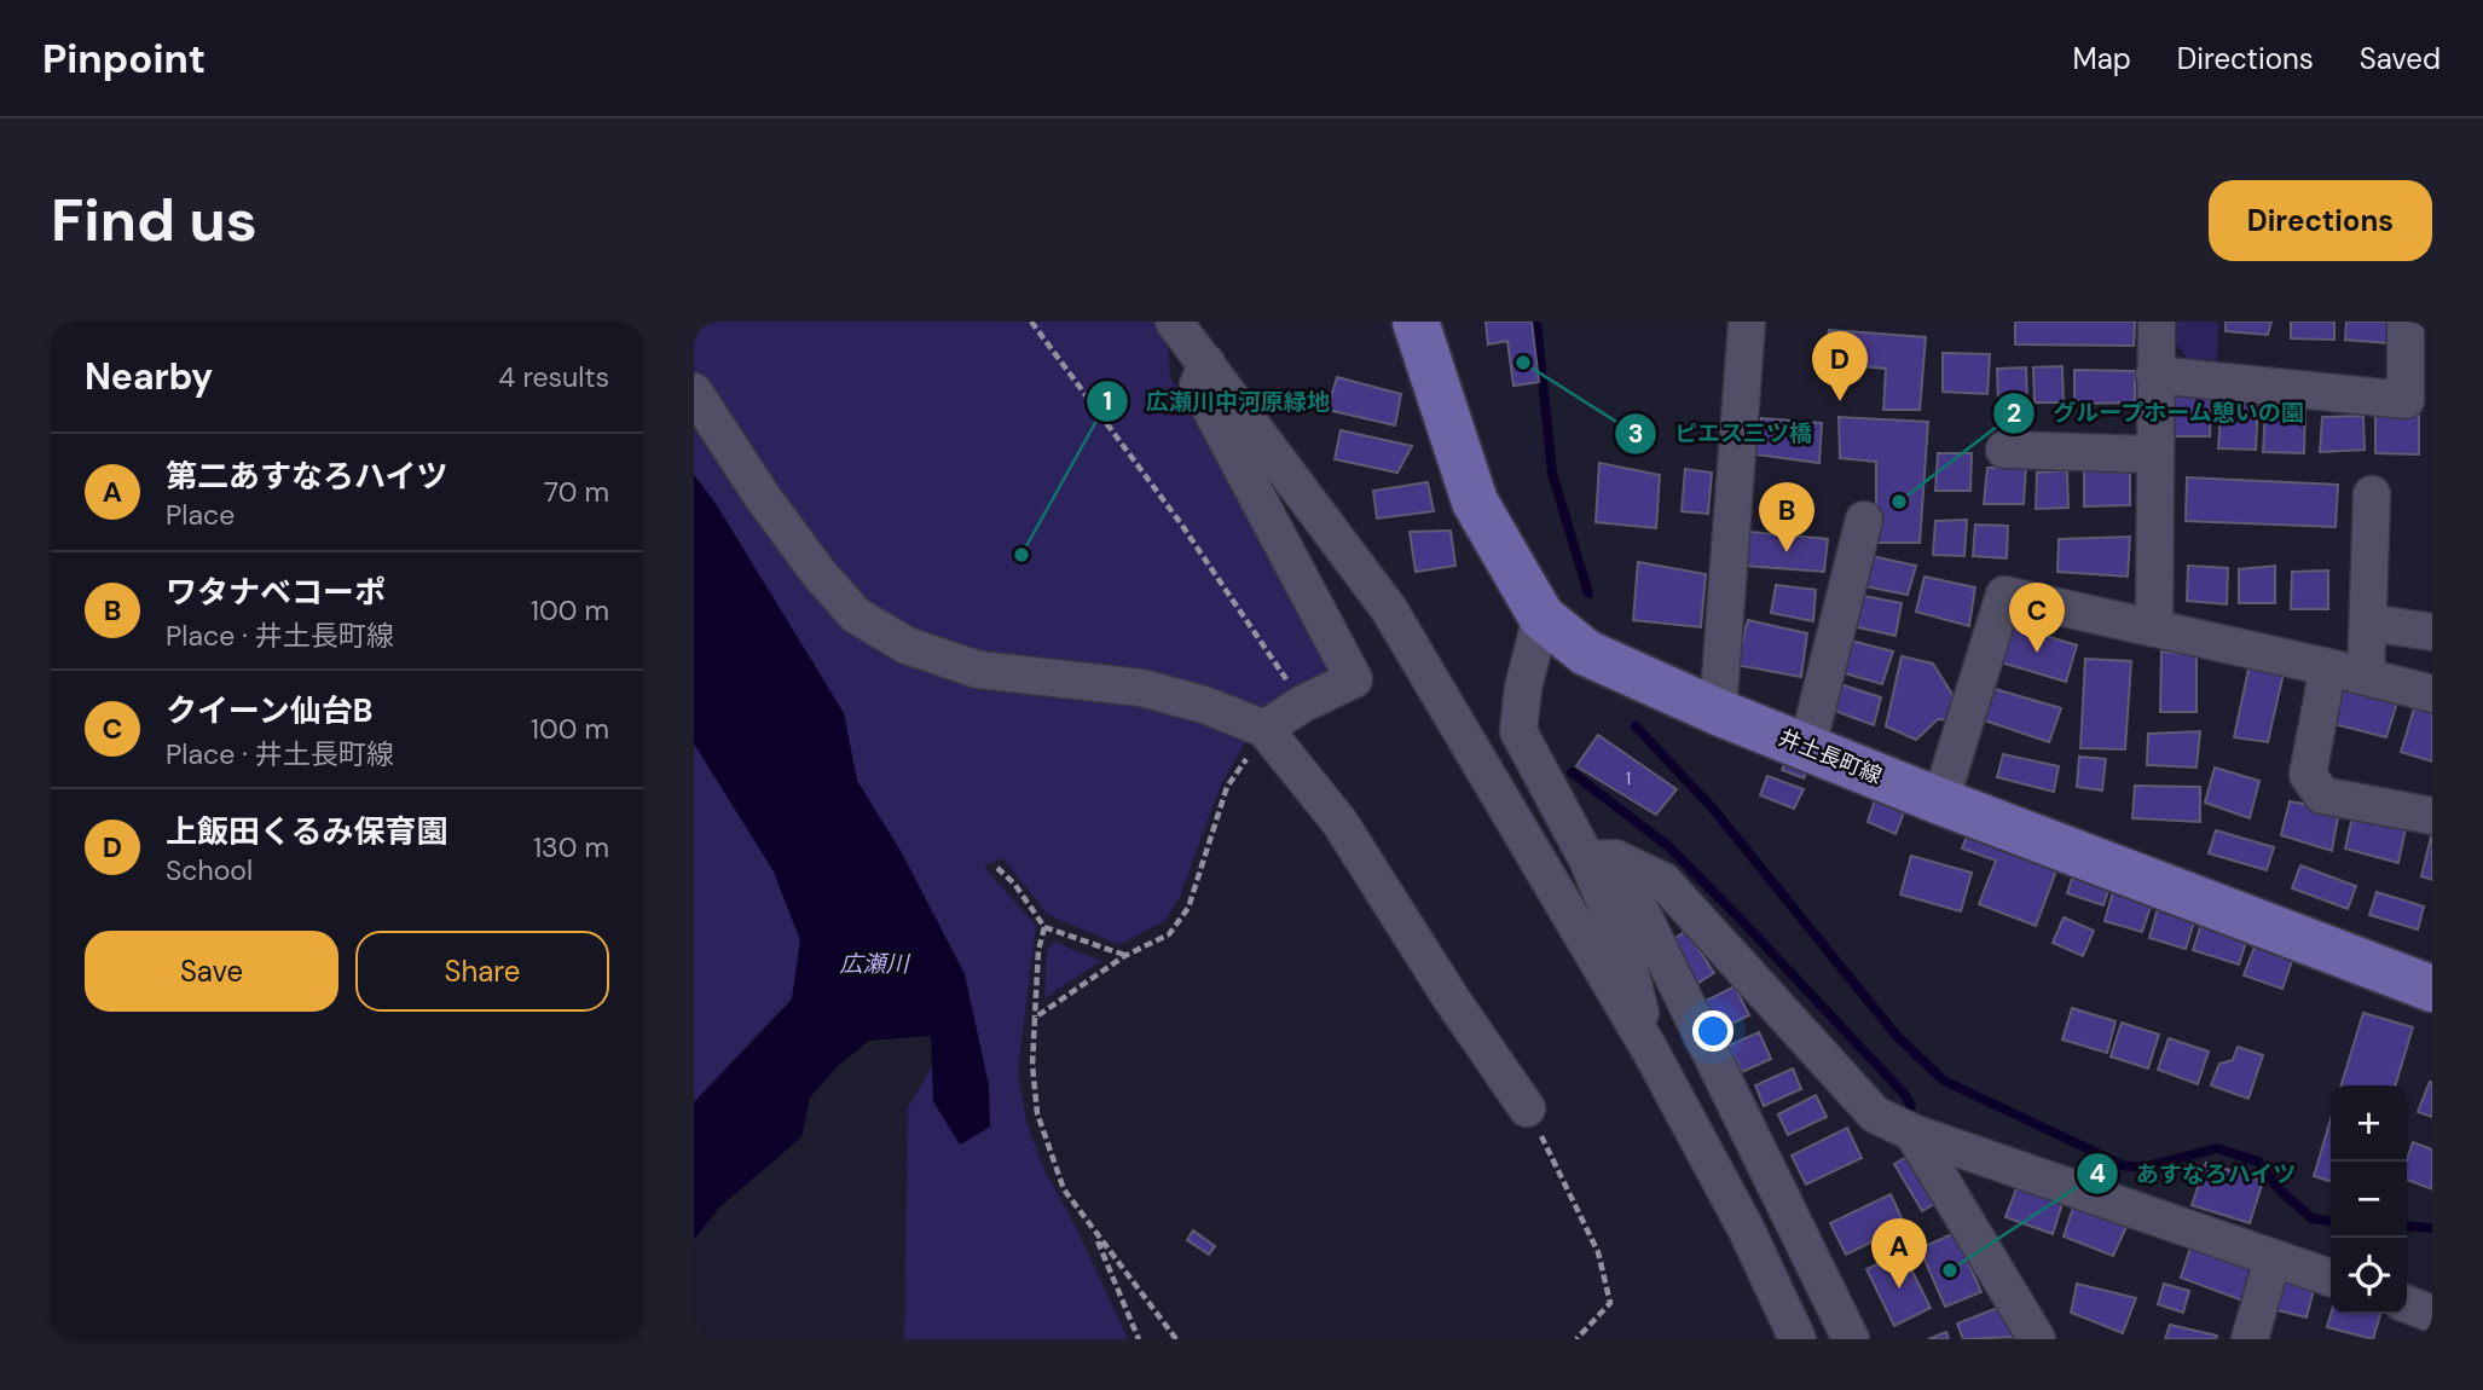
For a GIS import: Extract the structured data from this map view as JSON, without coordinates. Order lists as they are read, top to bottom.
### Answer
{
  "streets": {
    "main road": ["井土長町線"]
  },
  "water": ["広瀬川"],
  "places": [
    "ピエス三ツ橋",
    "グループホーム憩いの園",
    "広瀬川中河原緑地",
    "あすなろハイツ"
  ],
  "house_numbers": ["1"],
  "page": {
    "header": "Pinpoint",
    "nav": ["Map", "Directions", "Saved"],
    "buttons": [
      "Directions",
      ["Save", "Share"]
    ],
    "title": "Find us",
    "heading": ["Nearby", "4 results"],
    "pins": [
      "D",
      "B",
      "C",
      "A"
    ],
    "list": [
      {
        "mark": "A",
        "name": "第二あすなろハイツ",
        "note": "Place",
        "value": "70 m"
      },
      {
        "mark": "B",
        "name": "ワタナベコーポ",
        "note": "Place · 井土長町線",
        "value": "100 m"
      },
      {
        "mark": "C",
        "name": "クイーン仙台B",
        "note": "Place · 井土長町線",
        "value": "100 m"
      },
      {
        "mark": "D",
        "name": "上飯田くるみ保育園",
        "note": "School",
        "value": "130 m"
      }
    ],
    "map_buttons": ["+", "−"]
  }
}
